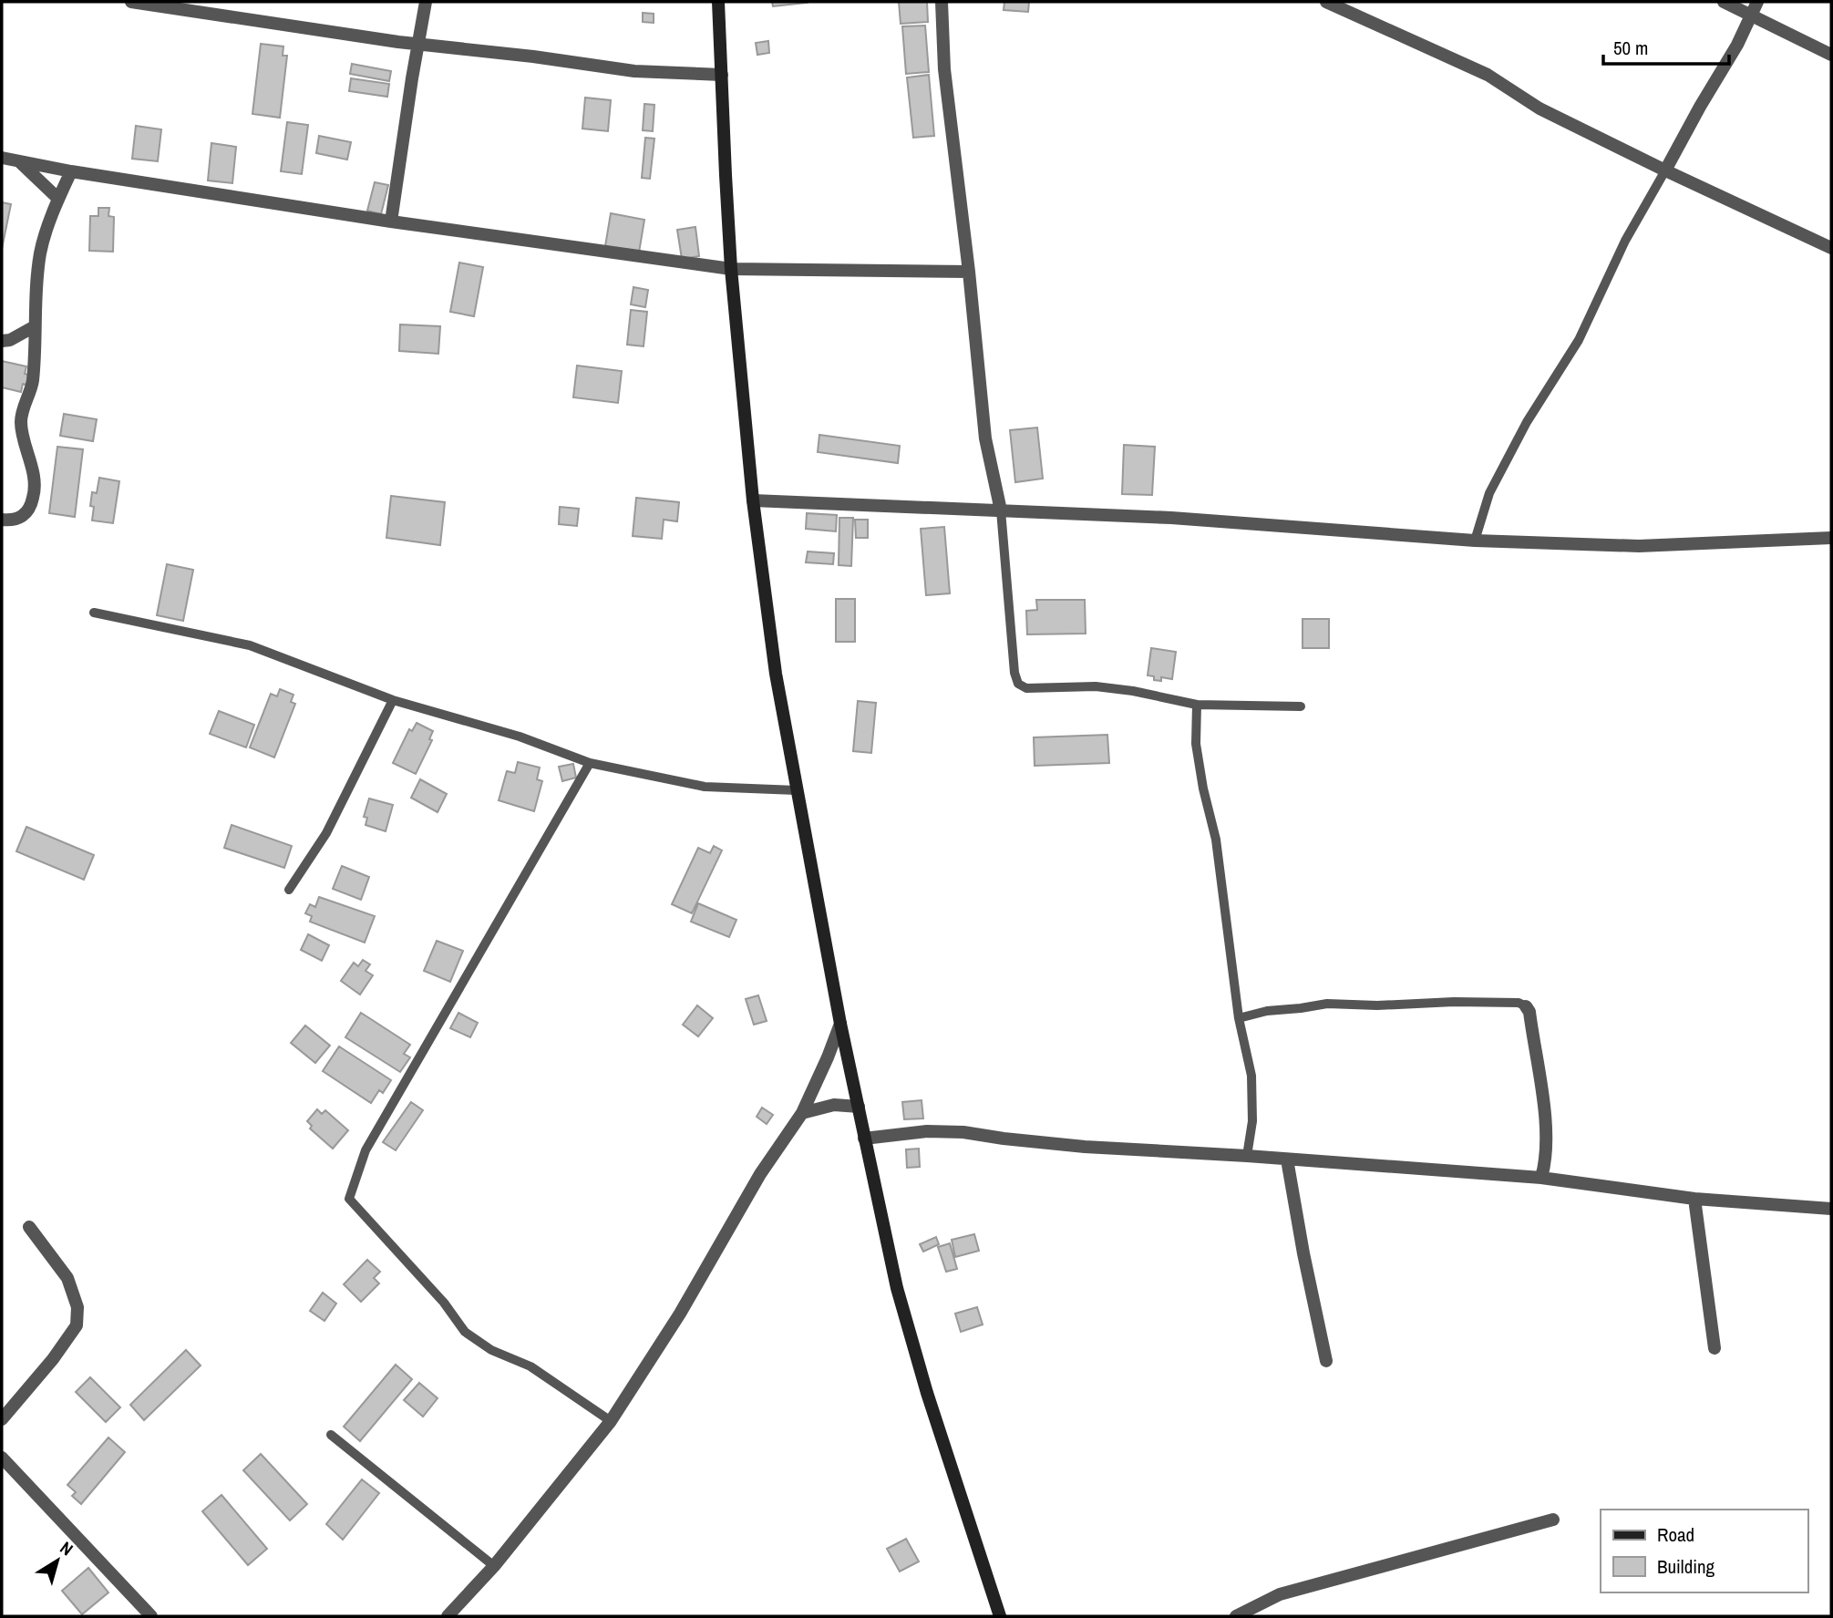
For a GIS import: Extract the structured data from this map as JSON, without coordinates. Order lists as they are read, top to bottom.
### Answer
{
  "legend": ["Road", "Building"],
  "scale_bar": "50 m",
  "north": "top right"
}
